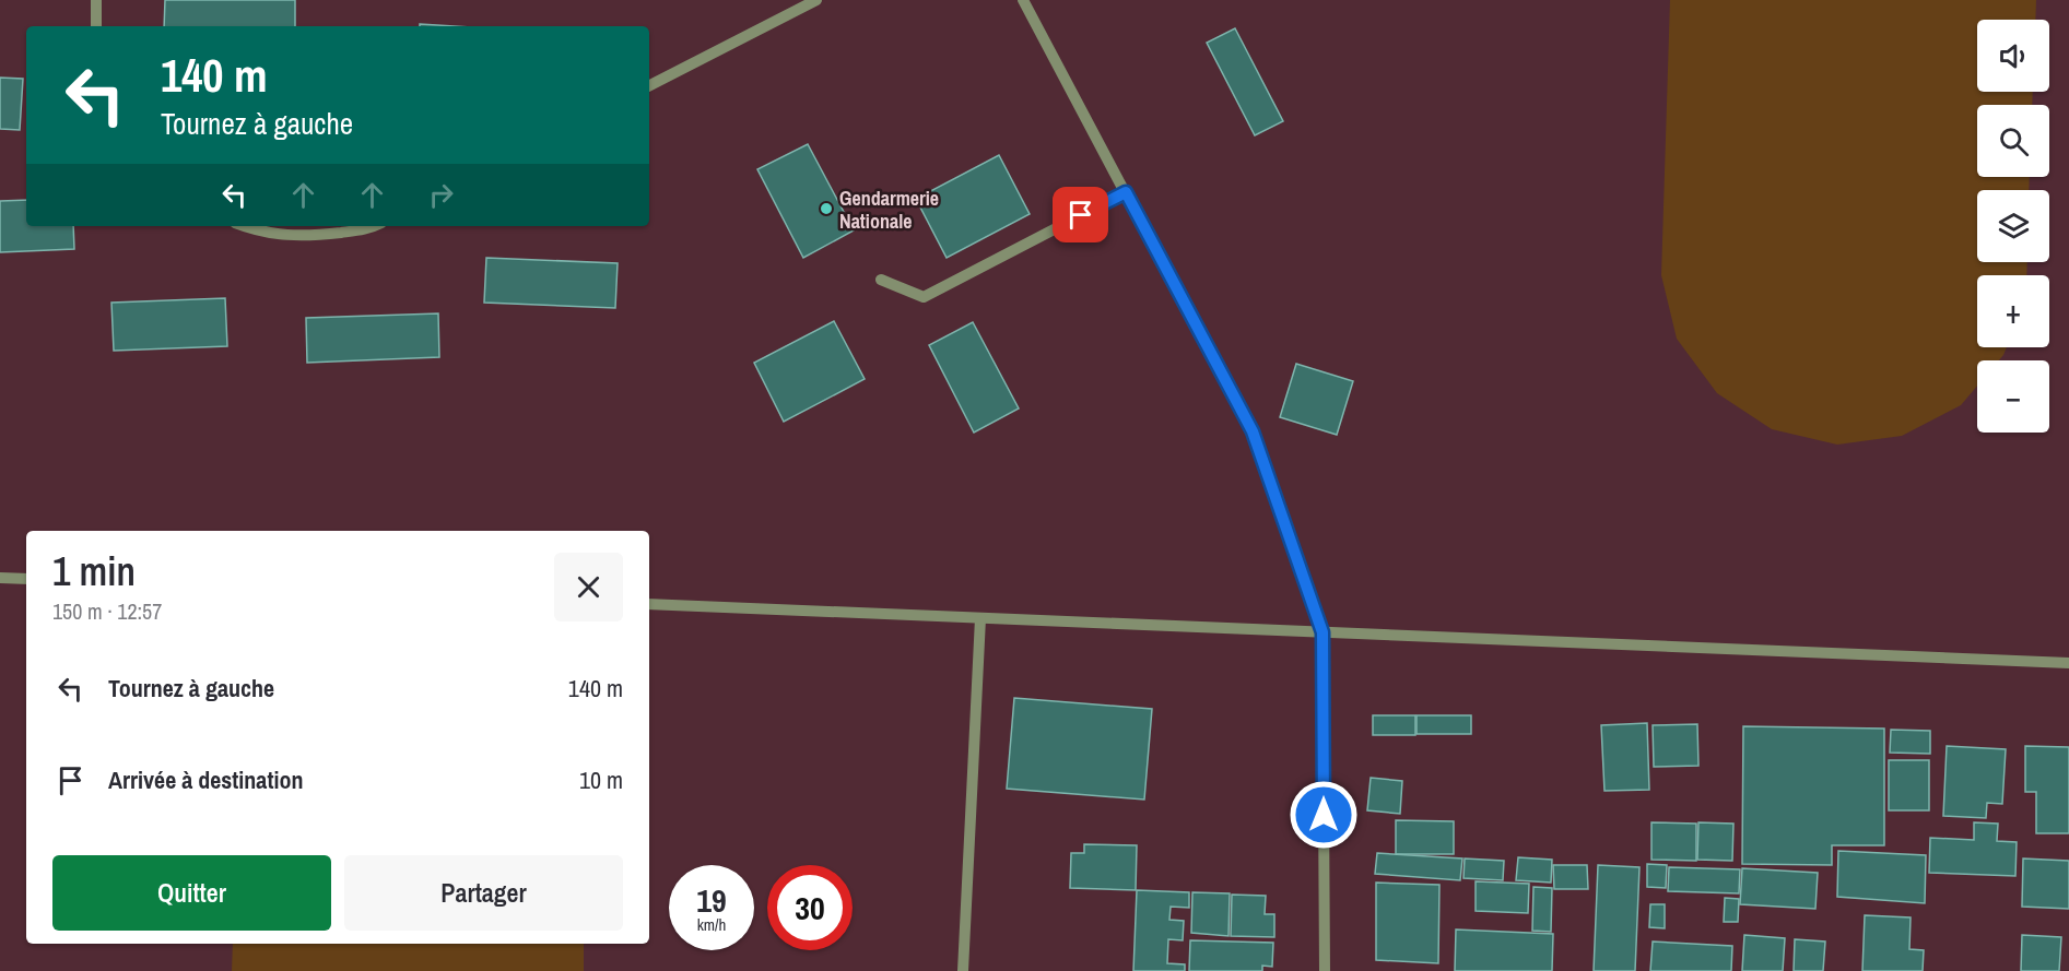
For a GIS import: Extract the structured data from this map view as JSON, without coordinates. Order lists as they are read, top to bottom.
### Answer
{
  "places": ["Gendarmerie Nationale"],
  "page": {
    "map_buttons": ["+", "−"],
    "turn": ["140 m", "Tournez à gauche"],
    "heading": ["1 min", "150 m · 12:57"],
    "list": [
      {
        "name": "Tournez à gauche",
        "value": "140 m"
      },
      {
        "name": "Arrivée à destination",
        "value": "10 m"
      }
    ],
    "buttons": ["Quitter", "Partager"],
    "speed": "19 km/h",
    "limit": "30"
  }
}
